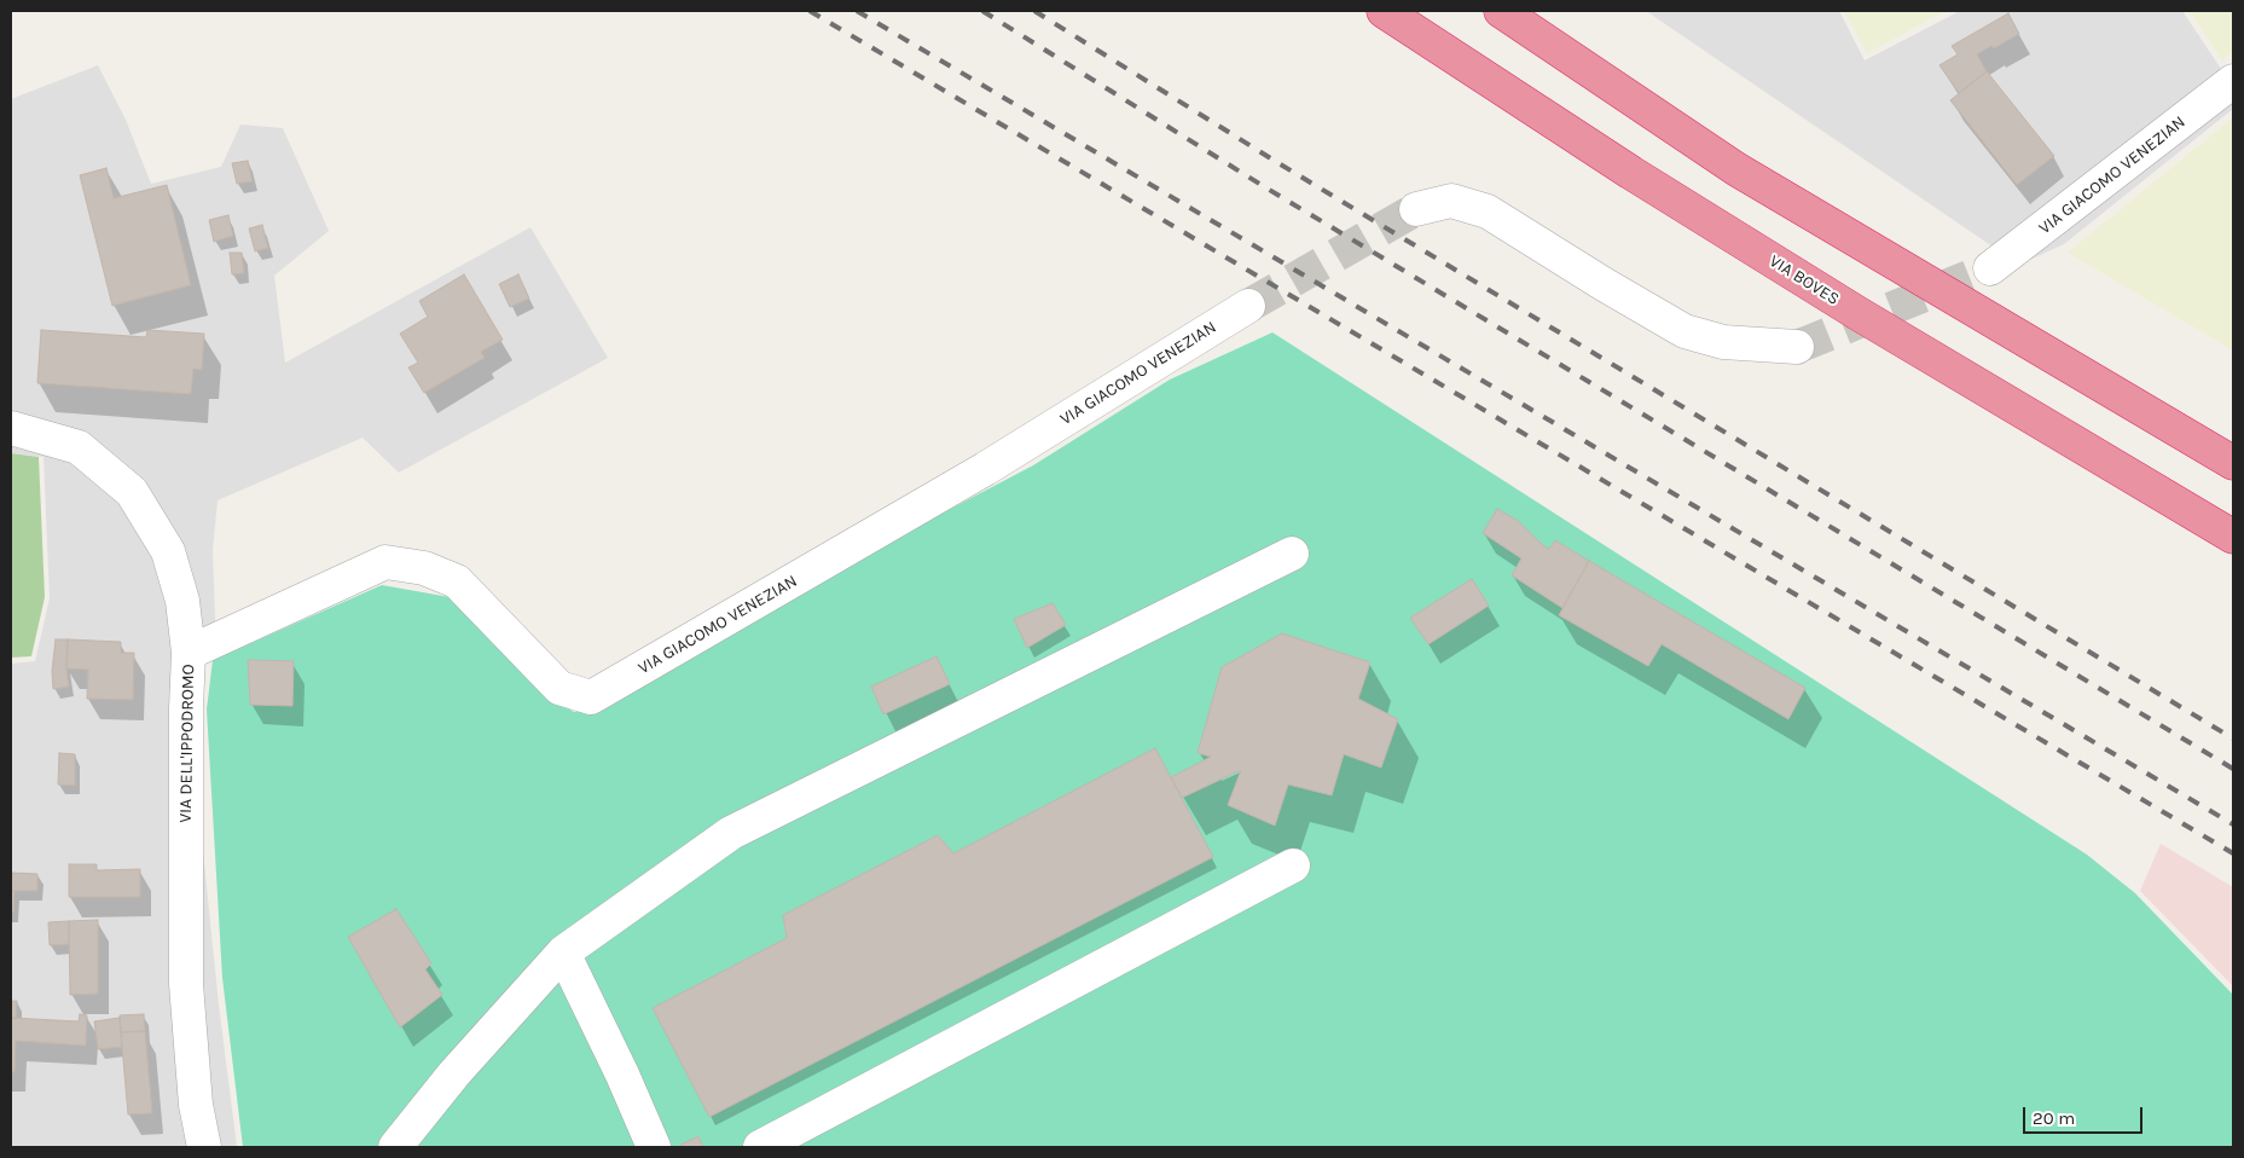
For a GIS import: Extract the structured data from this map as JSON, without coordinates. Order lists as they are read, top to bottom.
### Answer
{
  "streets": {
    "highway": ["VIA BOVES"],
    "street": ["VIA GIACOMO VENEZIAN", "VIA DELL'IPPODROMO"]
  },
  "crossings": [
    ["VIA GIACOMO VENEZIAN", "VIA DELL'IPPODROMO"]
  ],
  "scale_bar": "20 m"
}
